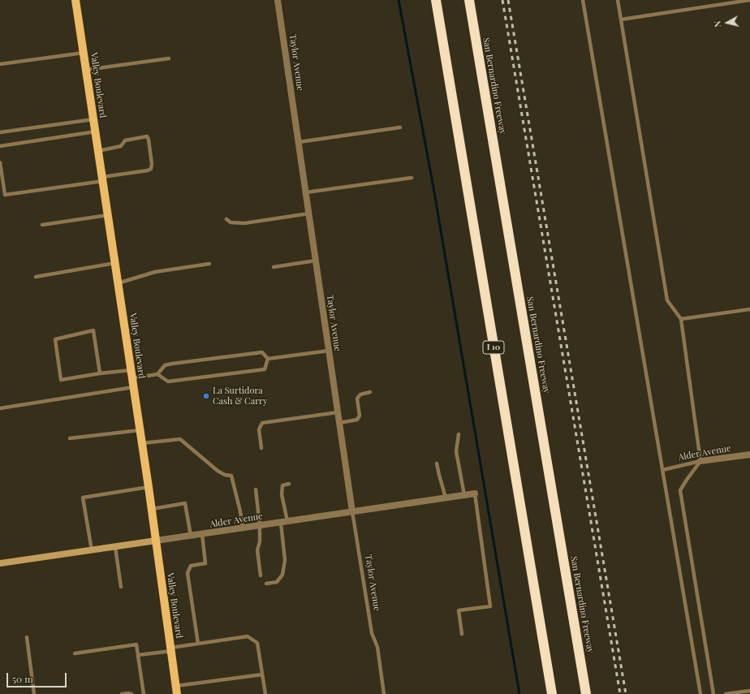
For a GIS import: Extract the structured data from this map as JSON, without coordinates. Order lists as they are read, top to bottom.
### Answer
{
  "streets": {
    "highway": ["San Bernardino Freeway", "I 10"],
    "main road": ["Valley Boulevard", "Alder Avenue"],
    "street": ["Taylor Avenue"]
  },
  "crossings": [
    ["Taylor Avenue", "Alder Avenue"],
    ["Valley Boulevard", "Alder Avenue"]
  ],
  "places": ["La Surtidora Cash & Carry"],
  "scale_bar": "50 m",
  "north": "left"
}
